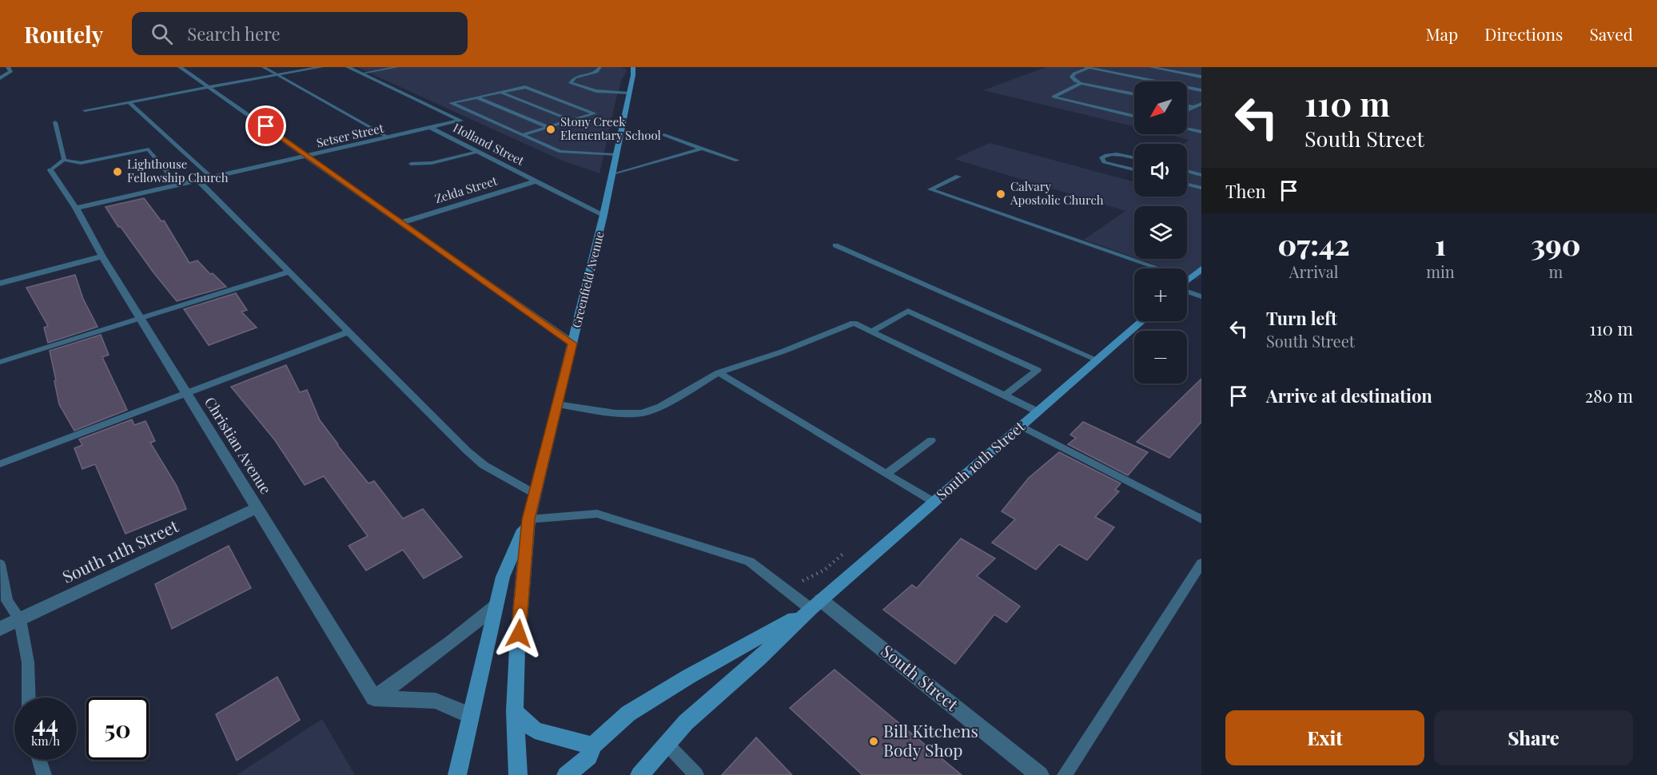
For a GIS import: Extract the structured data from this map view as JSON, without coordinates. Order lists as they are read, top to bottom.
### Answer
{
  "streets": {
    "main road": ["Greenfield Avenue", "South 10th Street"],
    "street": [
      "Setser Street",
      "Holland Street",
      "Zelda Street",
      "Christian Avenue",
      "South 11th Street",
      "South Street"
    ]
  },
  "crossings": [
    ["Setser Street", "Holland Street"],
    ["Setser Street", "Christian Avenue"],
    ["Holland Street", "Zelda Street"],
    ["Holland Street", "Greenfield Avenue"],
    ["Christian Avenue", "South 11th Street"],
    ["South 10th Street", "South Street"]
  ],
  "places": [
    "Stony Creek Elementary School",
    "Lighthouse Fellowship Church",
    "Calvary Apostolic Church",
    "Bill Kitchens Body Shop"
  ],
  "north": "bottom left",
  "page": {
    "header": "Routely",
    "search": "Search here",
    "nav": ["Map", "Directions", "Saved"],
    "turn": ["110 m", "South Street"],
    "map_buttons": ["+", "−"],
    "then": "Then",
    "eta": [
      "07:42",
      "Arrival",
      "1",
      "min",
      "390",
      "m"
    ],
    "list": [
      {
        "name": "Turn left",
        "note": "South Street",
        "value": "110 m"
      },
      {
        "name": "Arrive at destination",
        "value": "280 m"
      }
    ],
    "speed": "44 km/h",
    "limit": "50",
    "buttons": ["Exit", "Share"]
  }
}
